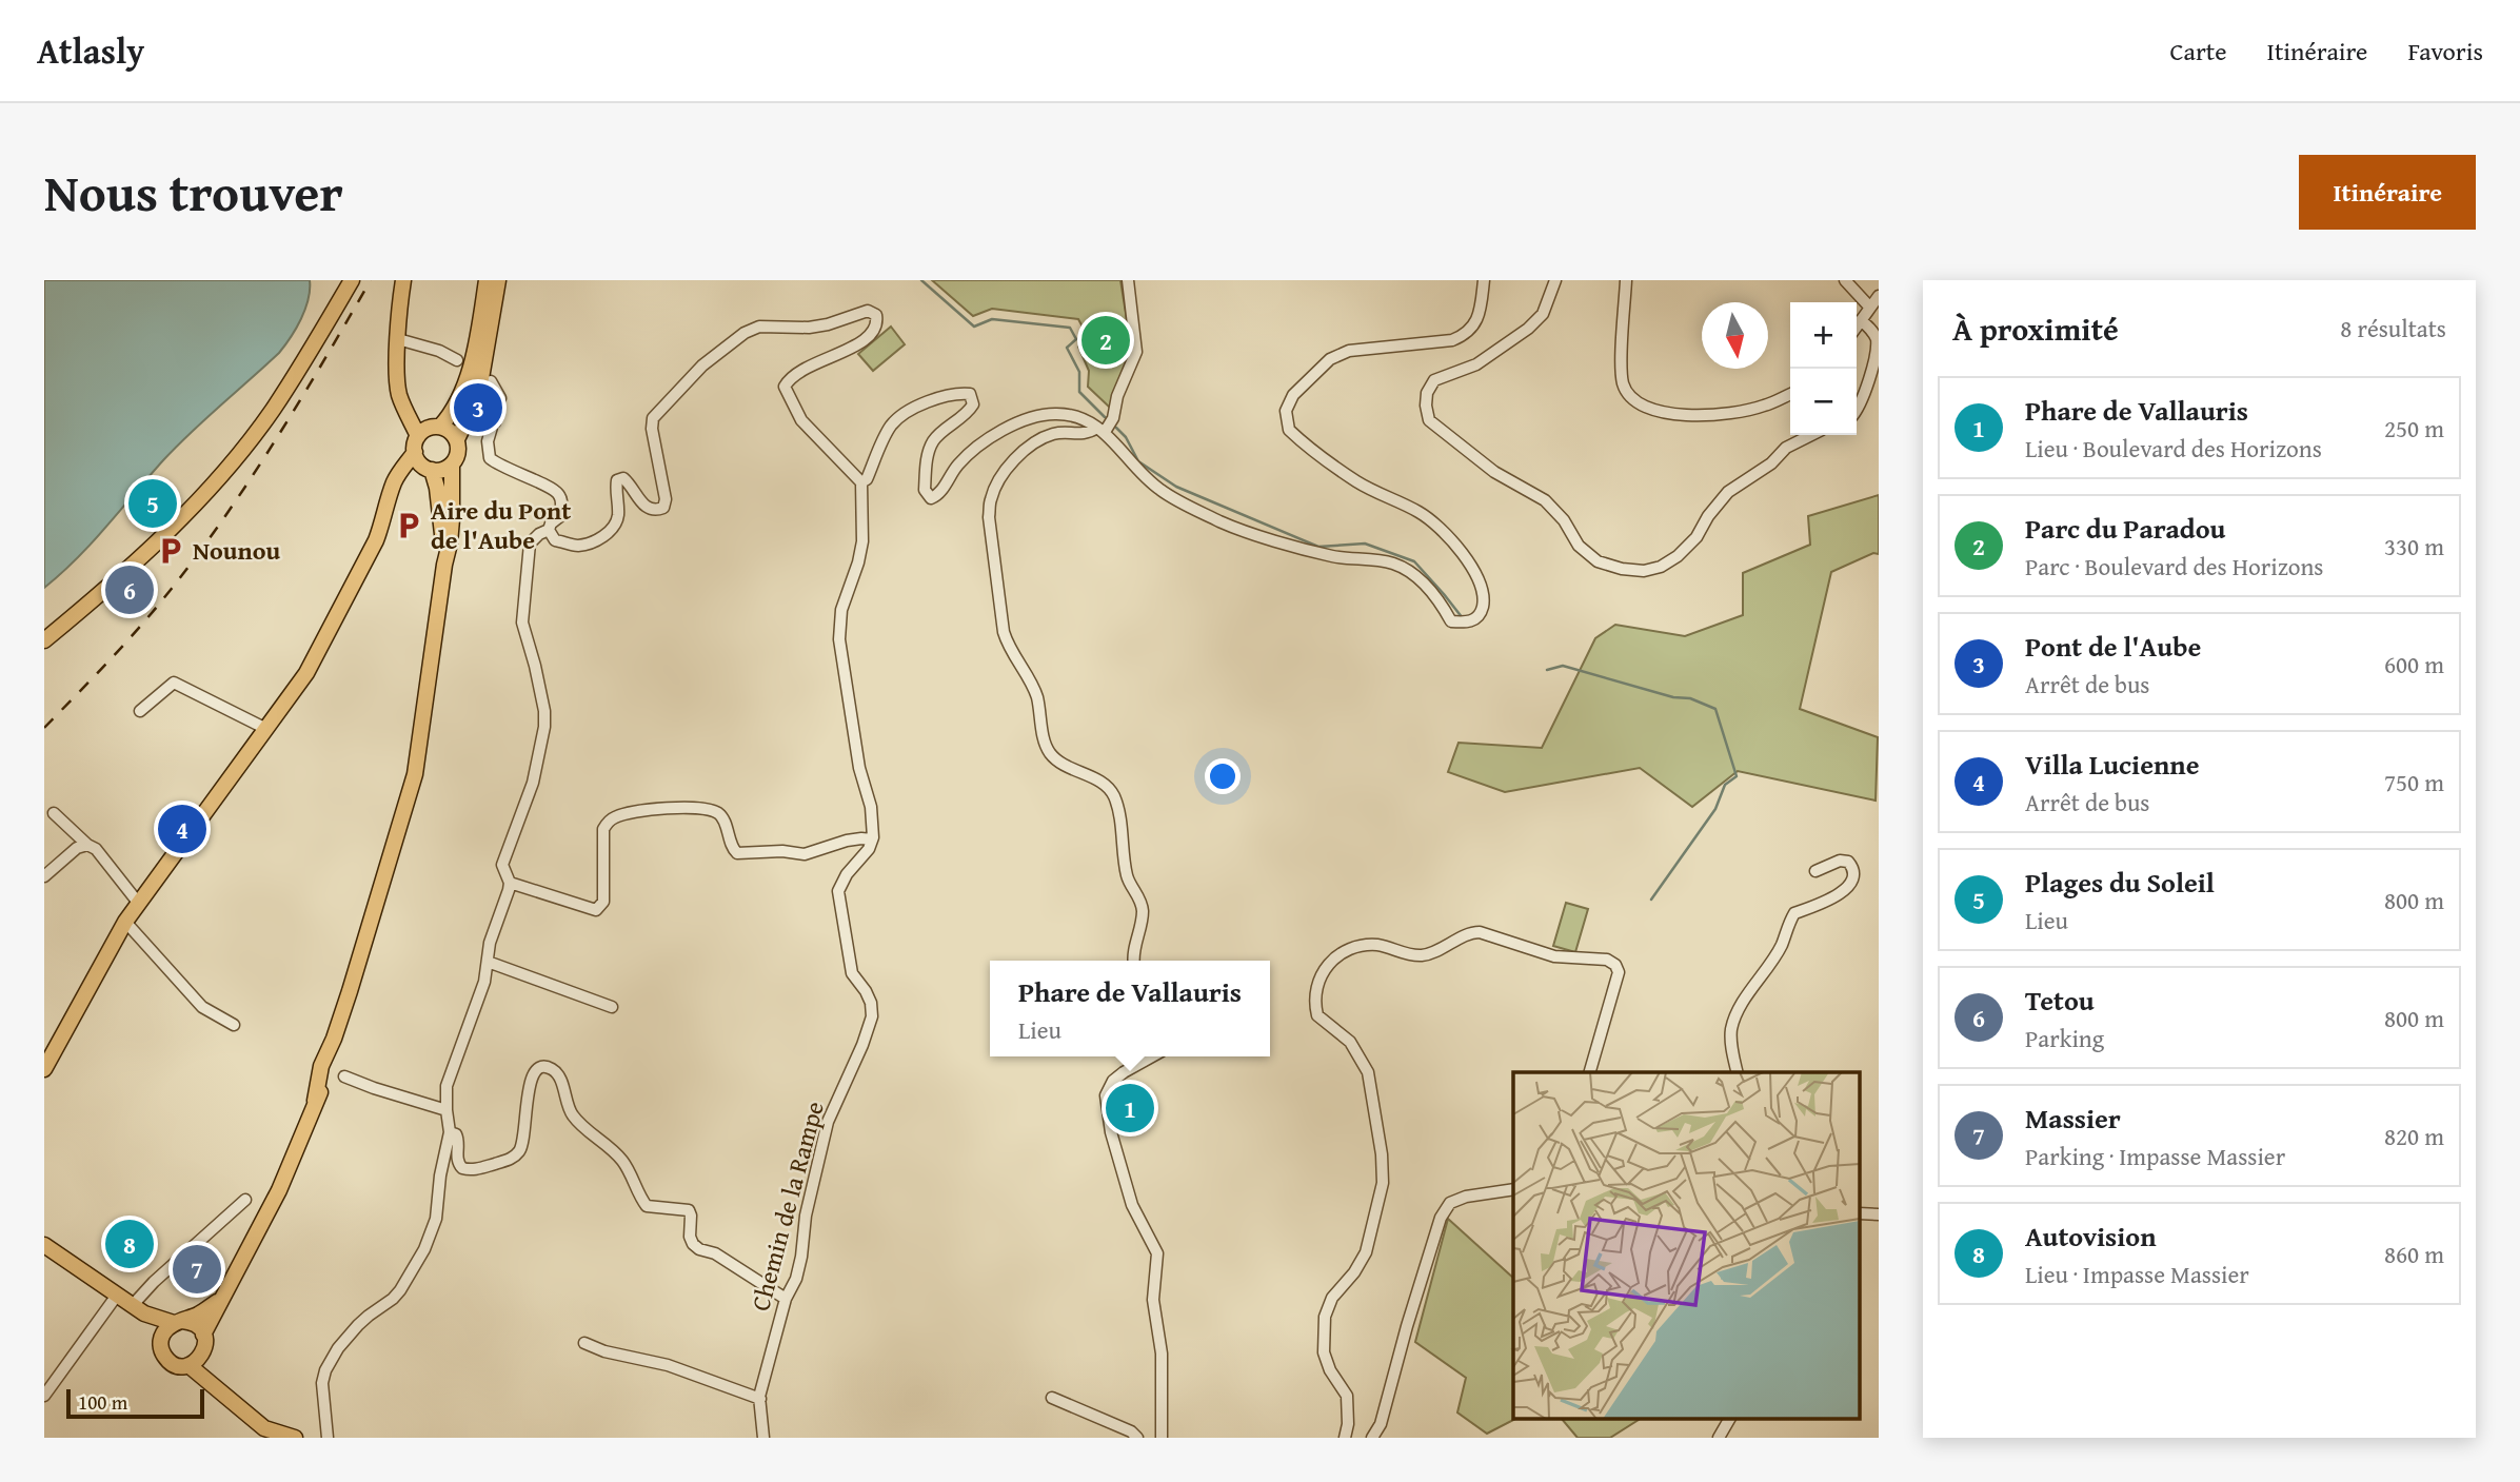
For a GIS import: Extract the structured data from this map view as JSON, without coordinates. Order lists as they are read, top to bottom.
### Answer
{
  "streets": {
    "street": ["Chemin de la Rampe"]
  },
  "places": {
    "parking": ["Aire du Pont de l'Aube", "Nounou"]
  },
  "scale_bar": "100 m",
  "north": "bottom",
  "page": {
    "header": "Atlasly",
    "nav": ["Carte", "Itinéraire", "Favoris"],
    "title": "Nous trouver",
    "buttons": "Itinéraire",
    "heading": ["À proximité", "8 résultats"],
    "map_buttons": ["+", "−"],
    "pins": [
      "2",
      "3",
      "5",
      "6",
      "4",
      "1",
      "8",
      "7"
    ],
    "list": [
      {
        "mark": "1",
        "name": "Phare de Vallauris",
        "note": "Lieu · Boulevard des Horizons",
        "value": "250 m"
      },
      {
        "mark": "2",
        "name": "Parc du Paradou",
        "note": "Parc · Boulevard des Horizons",
        "value": "330 m"
      },
      {
        "mark": "3",
        "name": "Pont de l'Aube",
        "note": "Arrêt de bus",
        "value": "600 m"
      },
      {
        "mark": "4",
        "name": "Villa Lucienne",
        "note": "Arrêt de bus",
        "value": "750 m"
      },
      {
        "mark": "5",
        "name": "Plages du Soleil",
        "note": "Lieu",
        "value": "800 m"
      },
      {
        "mark": "6",
        "name": "Tetou",
        "note": "Parking",
        "value": "800 m"
      },
      {
        "mark": "7",
        "name": "Massier",
        "note": "Parking · Impasse Massier",
        "value": "820 m"
      },
      {
        "mark": "8",
        "name": "Autovision",
        "note": "Lieu · Impasse Massier",
        "value": "860 m"
      }
    ],
    "popup": ["Phare de Vallauris", "Lieu"],
    "scale": "100 m"
  }
}
